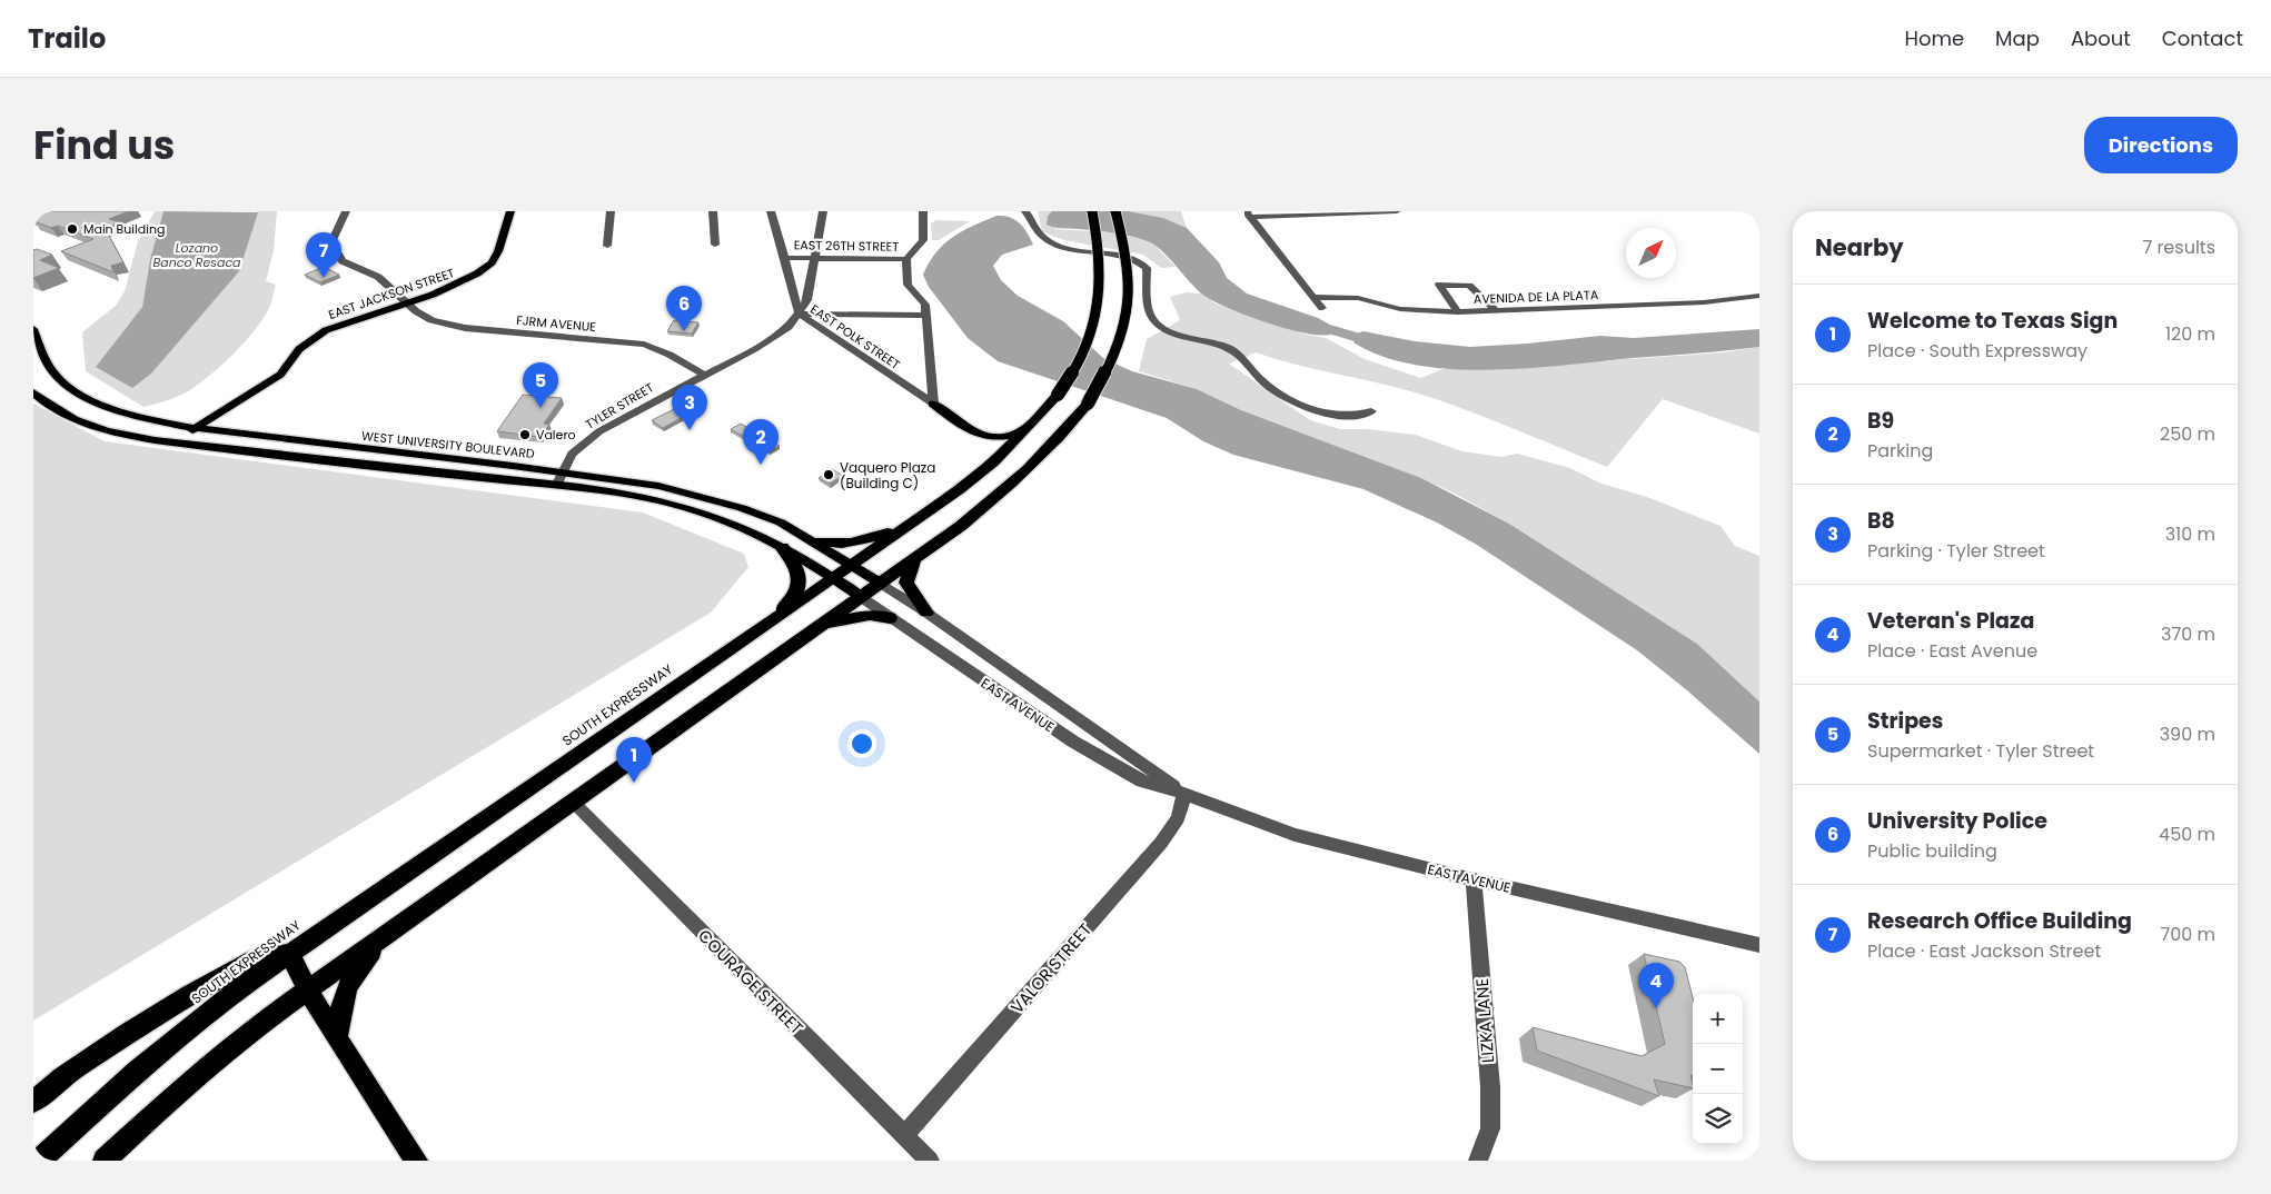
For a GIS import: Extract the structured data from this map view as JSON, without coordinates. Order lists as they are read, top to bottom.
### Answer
{
  "streets": {
    "highway": ["SOUTH EXPRESSWAY"],
    "main road": ["EAST JACKSON STREET", "WEST UNIVERSITY BOULEVARD"],
    "street": [
      "EAST 26TH STREET",
      "AVENIDA DE LA PLATA",
      "FJRM AVENUE",
      "EAST POLK STREET",
      "TYLER STREET",
      "EAST AVENUE",
      "VALOR STREET",
      "COURAGE STREET",
      "LIZKA LANE"
    ]
  },
  "crossings": [
    ["EAST 26TH STREET", "EAST POLK STREET"],
    ["EAST JACKSON STREET", "FJRM AVENUE"],
    ["EAST JACKSON STREET", "WEST UNIVERSITY BOULEVARD"],
    ["FJRM AVENUE", "TYLER STREET"],
    ["EAST POLK STREET", "TYLER STREET"],
    ["TYLER STREET", "WEST UNIVERSITY BOULEVARD"],
    ["WEST UNIVERSITY BOULEVARD", "SOUTH EXPRESSWAY"],
    ["WEST UNIVERSITY BOULEVARD", "EAST AVENUE"],
    ["EAST AVENUE", "VALOR STREET"],
    ["EAST AVENUE", "LIZKA LANE"],
    ["VALOR STREET", "COURAGE STREET"]
  ],
  "water": ["Lozano Banco Resaca"],
  "places": ["Main Building", "Valero", "Vaquero Plaza (Building C)"],
  "north": "top right",
  "page": {
    "header": "Trailo",
    "nav": [
      "Home",
      "Map",
      "About",
      "Contact"
    ],
    "title": "Find us",
    "buttons": "Directions",
    "heading": ["Nearby", "7 results"],
    "pins": [
      "7",
      "6",
      "5",
      "3",
      "2",
      "1",
      "4"
    ],
    "list": [
      {
        "mark": "1",
        "name": "Welcome to Texas Sign",
        "note": "Place · South Expressway",
        "value": "120 m"
      },
      {
        "mark": "2",
        "name": "B9",
        "note": "Parking",
        "value": "250 m"
      },
      {
        "mark": "3",
        "name": "B8",
        "note": "Parking · Tyler Street",
        "value": "310 m"
      },
      {
        "mark": "4",
        "name": "Veteran's Plaza",
        "note": "Place · East Avenue",
        "value": "370 m"
      },
      {
        "mark": "5",
        "name": "Stripes",
        "note": "Supermarket · Tyler Street",
        "value": "390 m"
      },
      {
        "mark": "6",
        "name": "University Police",
        "note": "Public building",
        "value": "450 m"
      },
      {
        "mark": "7",
        "name": "Research Office Building",
        "note": "Place · East Jackson Street",
        "value": "700 m"
      }
    ],
    "map_buttons": ["+", "−"]
  }
}
